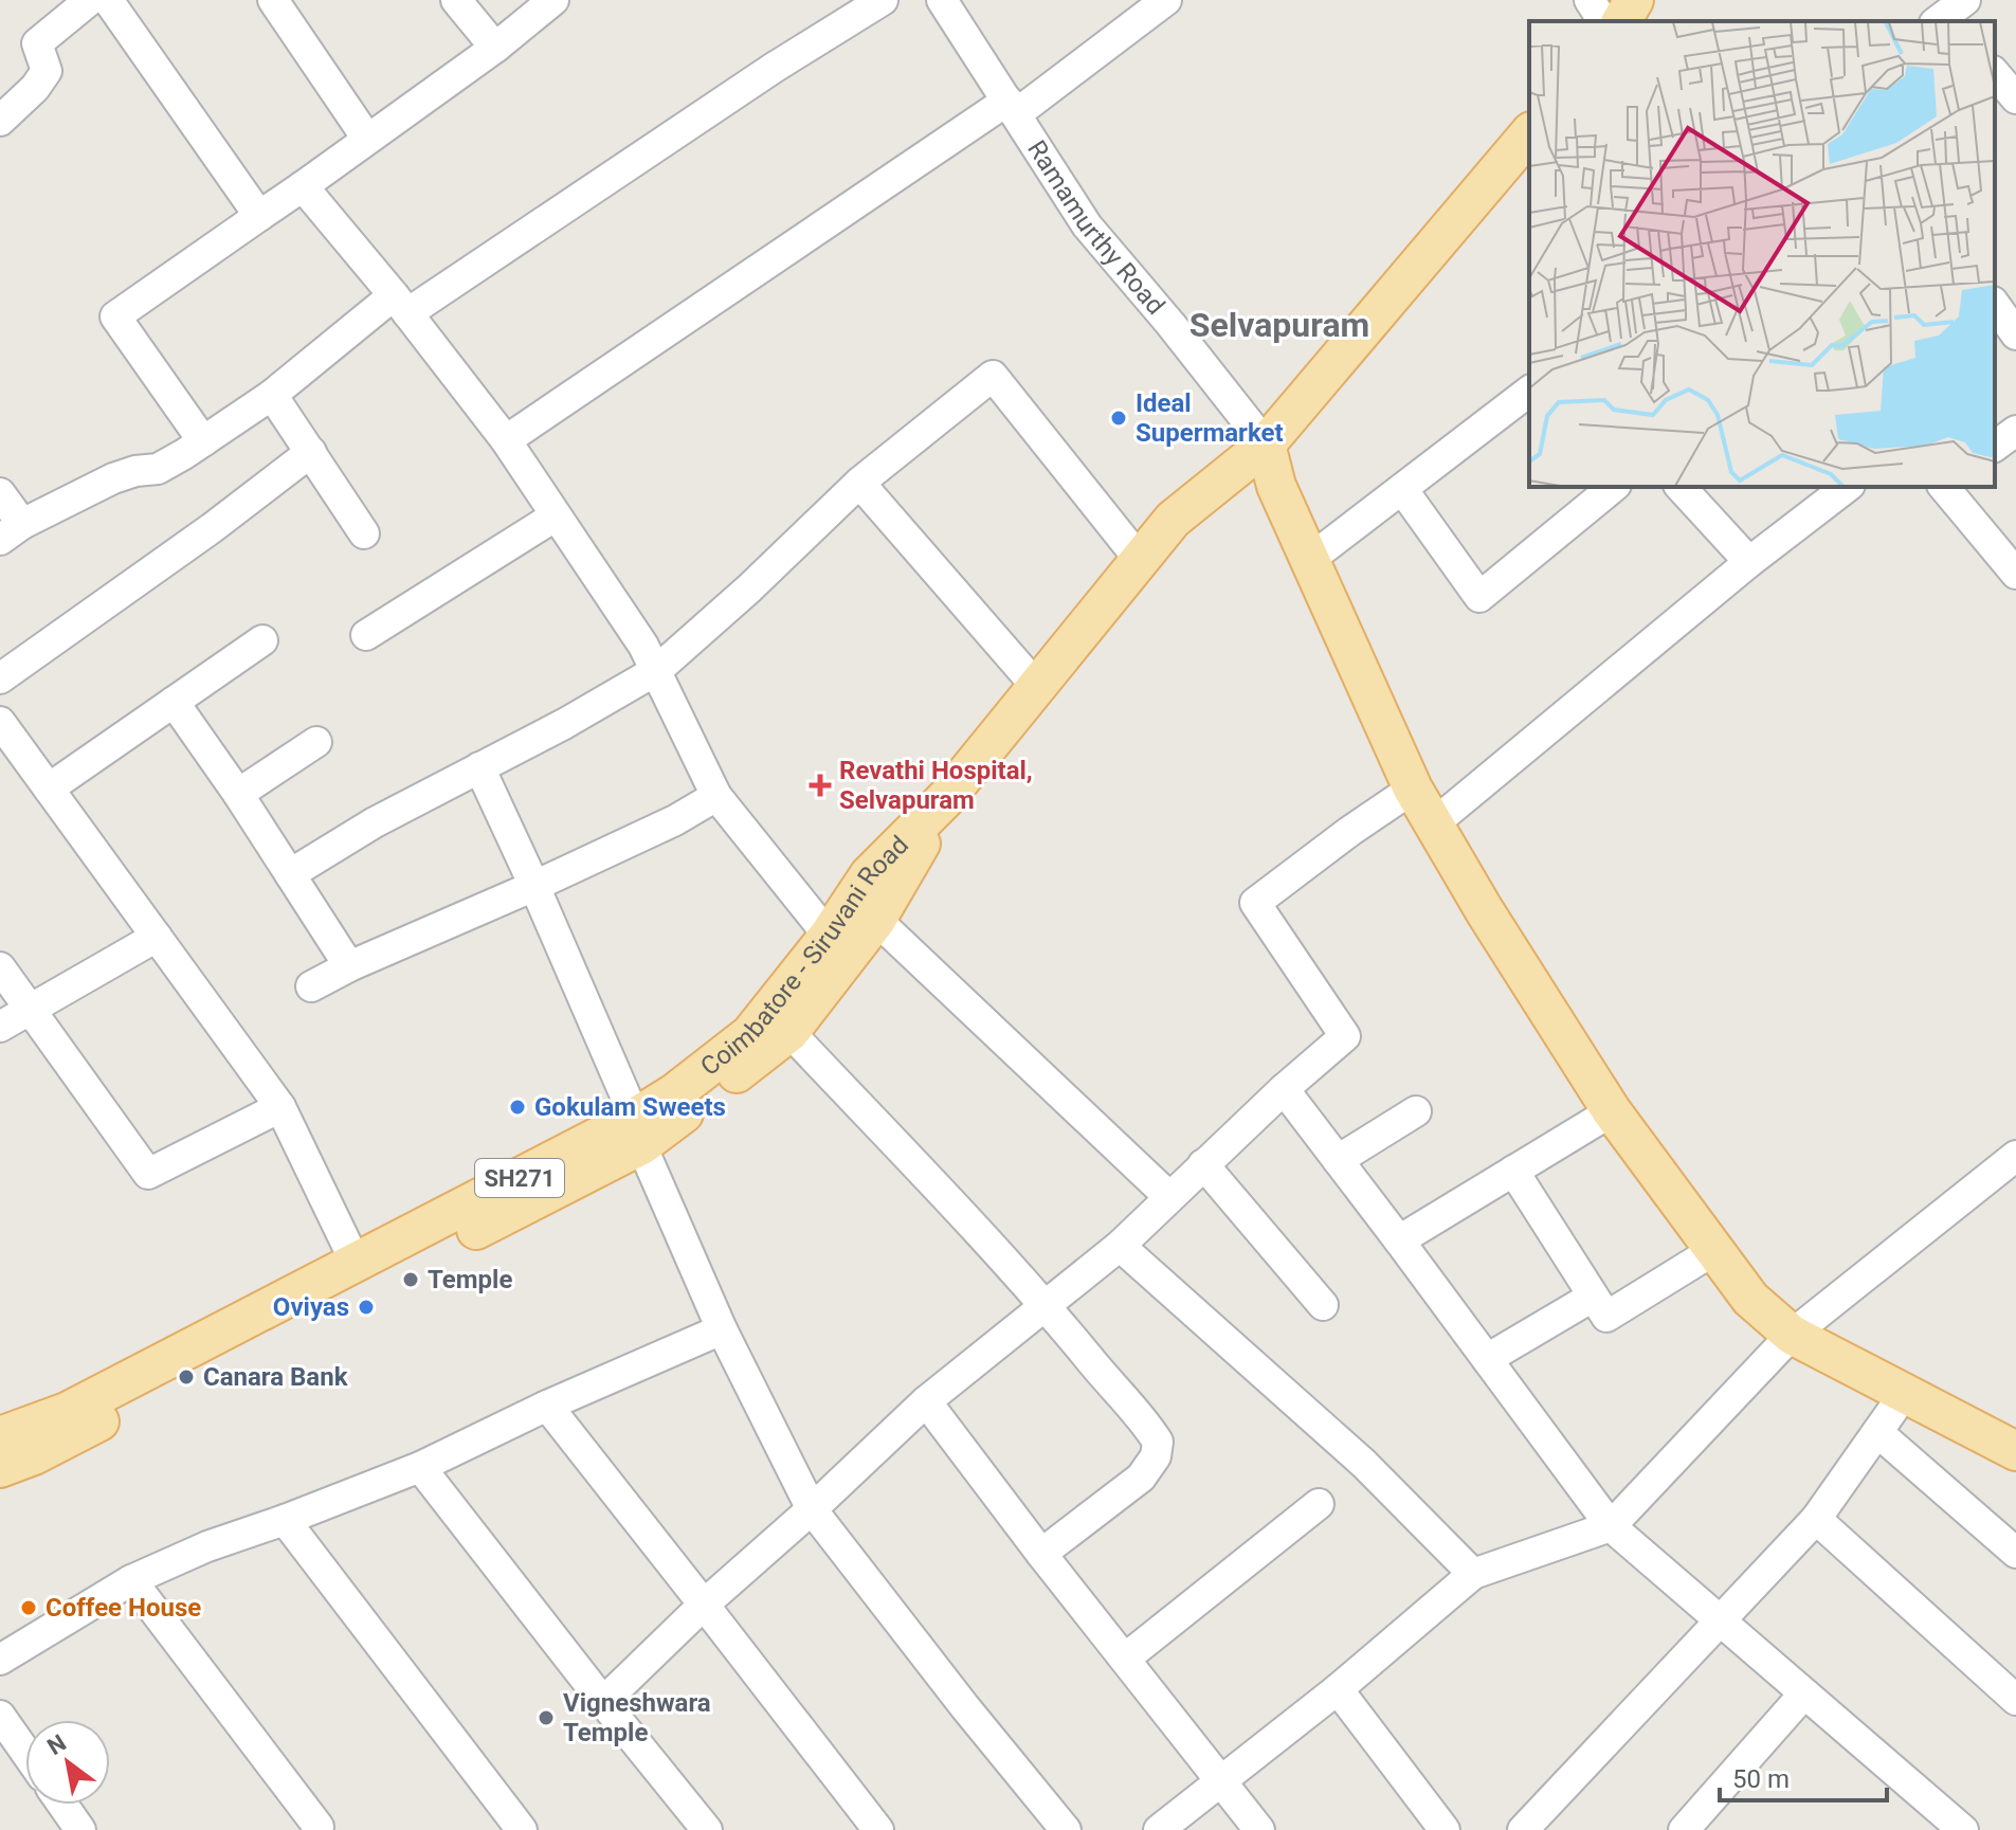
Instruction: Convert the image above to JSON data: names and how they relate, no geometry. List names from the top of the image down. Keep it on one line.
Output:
{"streets":{"main road":["Coimbatore - Siruvani Road","SH271"],"street":["Ramamurthy Road"]},"crossings":[["Ramamurthy Road","Coimbatore - Siruvani Road"]],"districts":["Selvapuram"],"places":{"other":["Ideal Supermarket","Gokulam Sweets","Temple","Oviyas","Canara Bank","Coffee House","Vigneshwara Temple"],"health":["Revathi Hospital, Selvapuram"]},"scale_bar":"50 m","north":"top left"}
